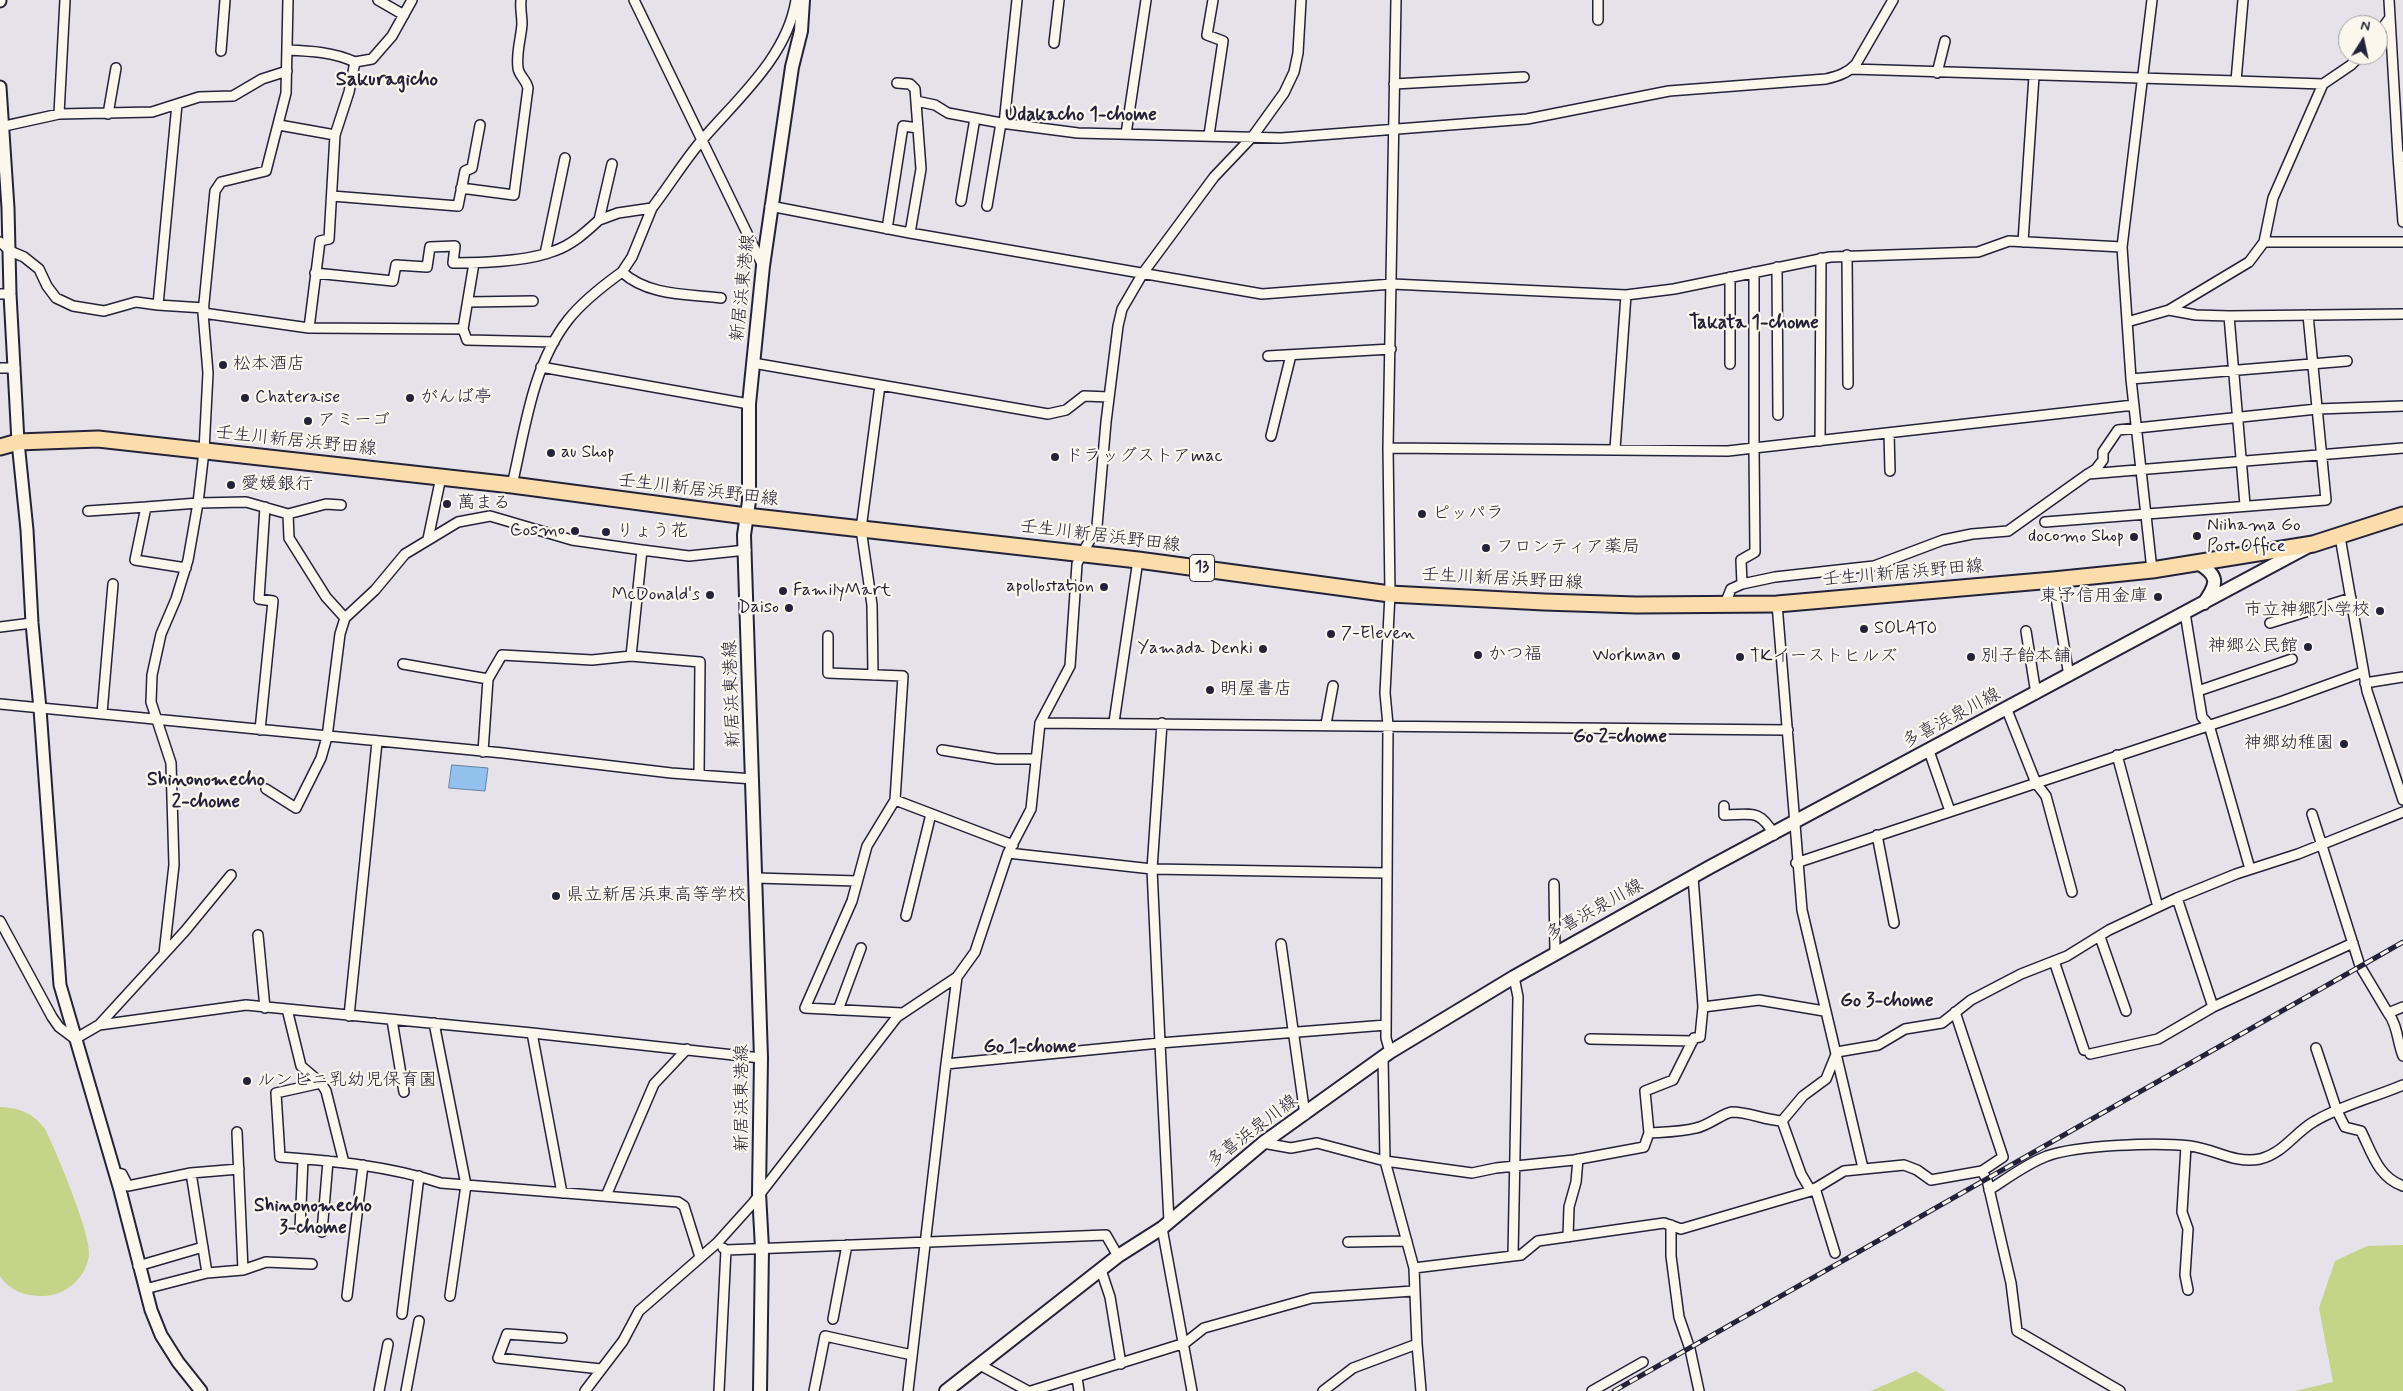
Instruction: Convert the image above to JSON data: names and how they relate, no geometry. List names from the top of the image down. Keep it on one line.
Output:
{"streets":{"main road":["新居浜東港線","壬生川新居浜野田線","13","多喜浜泉川線"]},"crossings":[["新居浜東港線","壬生川新居浜野田線"],["壬生川新居浜野田線","多喜浜泉川線"]],"districts":["Sakuragicho","Udakacho 1-chome","Takata 1-chome","Go 2-chome","Shinonomecho 2-chome","Go 3-chome","Go 1-chome","Shinonomecho 3-chome"],"places":["松本酒店","Chateraise","がんば亭","アミーゴ","au Shop","ドラッグストアmac","愛媛銀行","萬まる","ピッパラ","Cosmo","りょう花","Niihama Go Post Office","docomo Shop","フロンティア薬局","apollostation","FamilyMart","McDonald's","東予信用金庫","Daiso","市立神郷小学校","SOLATO","7-Eleven","神郷公民館","Yamada Denki","かつ福","Workman","TKイーストヒルズ","別子飴本舗","明屋書店","神郷幼稚園","県立新居浜東高等学校","ルンビニ乳幼児保育園"],"north":"top"}
